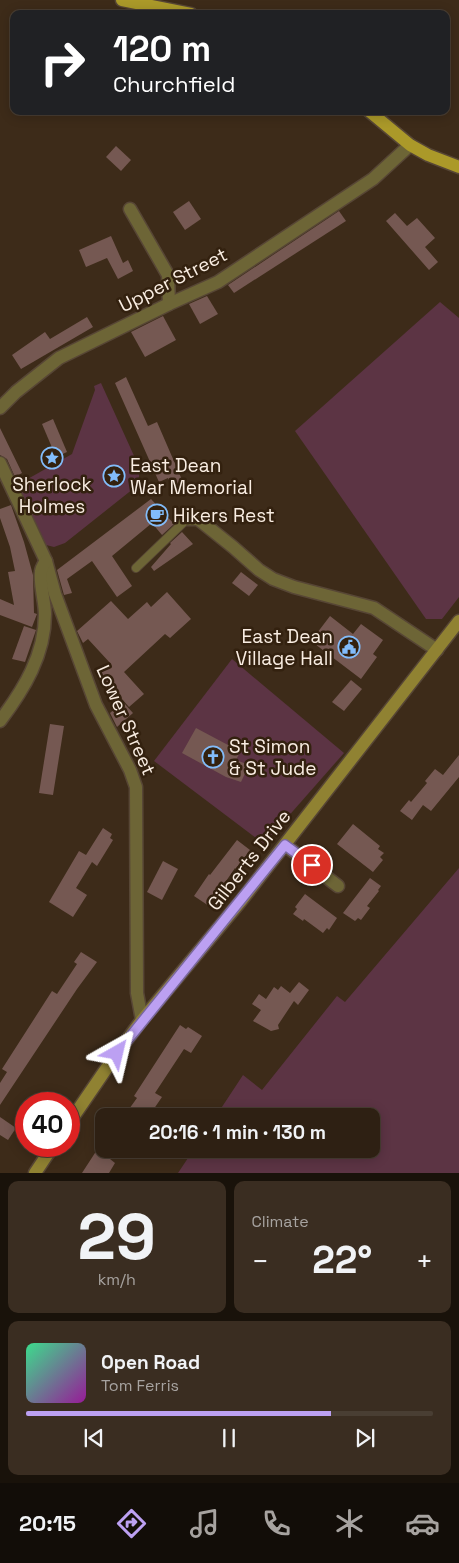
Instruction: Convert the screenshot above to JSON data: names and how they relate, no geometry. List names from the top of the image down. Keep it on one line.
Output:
{"streets":{"street":["Upper Street","Lower Street","Gilberts Drive"]},"crossings":[["Lower Street","Gilberts Drive"]],"places":{"place":["Sherlock Holmes","East Dean War Memorial"],"cafe":["Hikers Rest"],"public building":["East Dean Village Hall"],"church":["St Simon & St Jude"]},"page":{"turn":["120 m","Churchfield"],"limit":"40","trip":"20:16 · 1 min · 130 m","tile":[["29","km/h"],"Climate"],"heat":["−","22°","+"],"song":["Open Road","Tom Ferris"],"tabs":"20:15"}}
